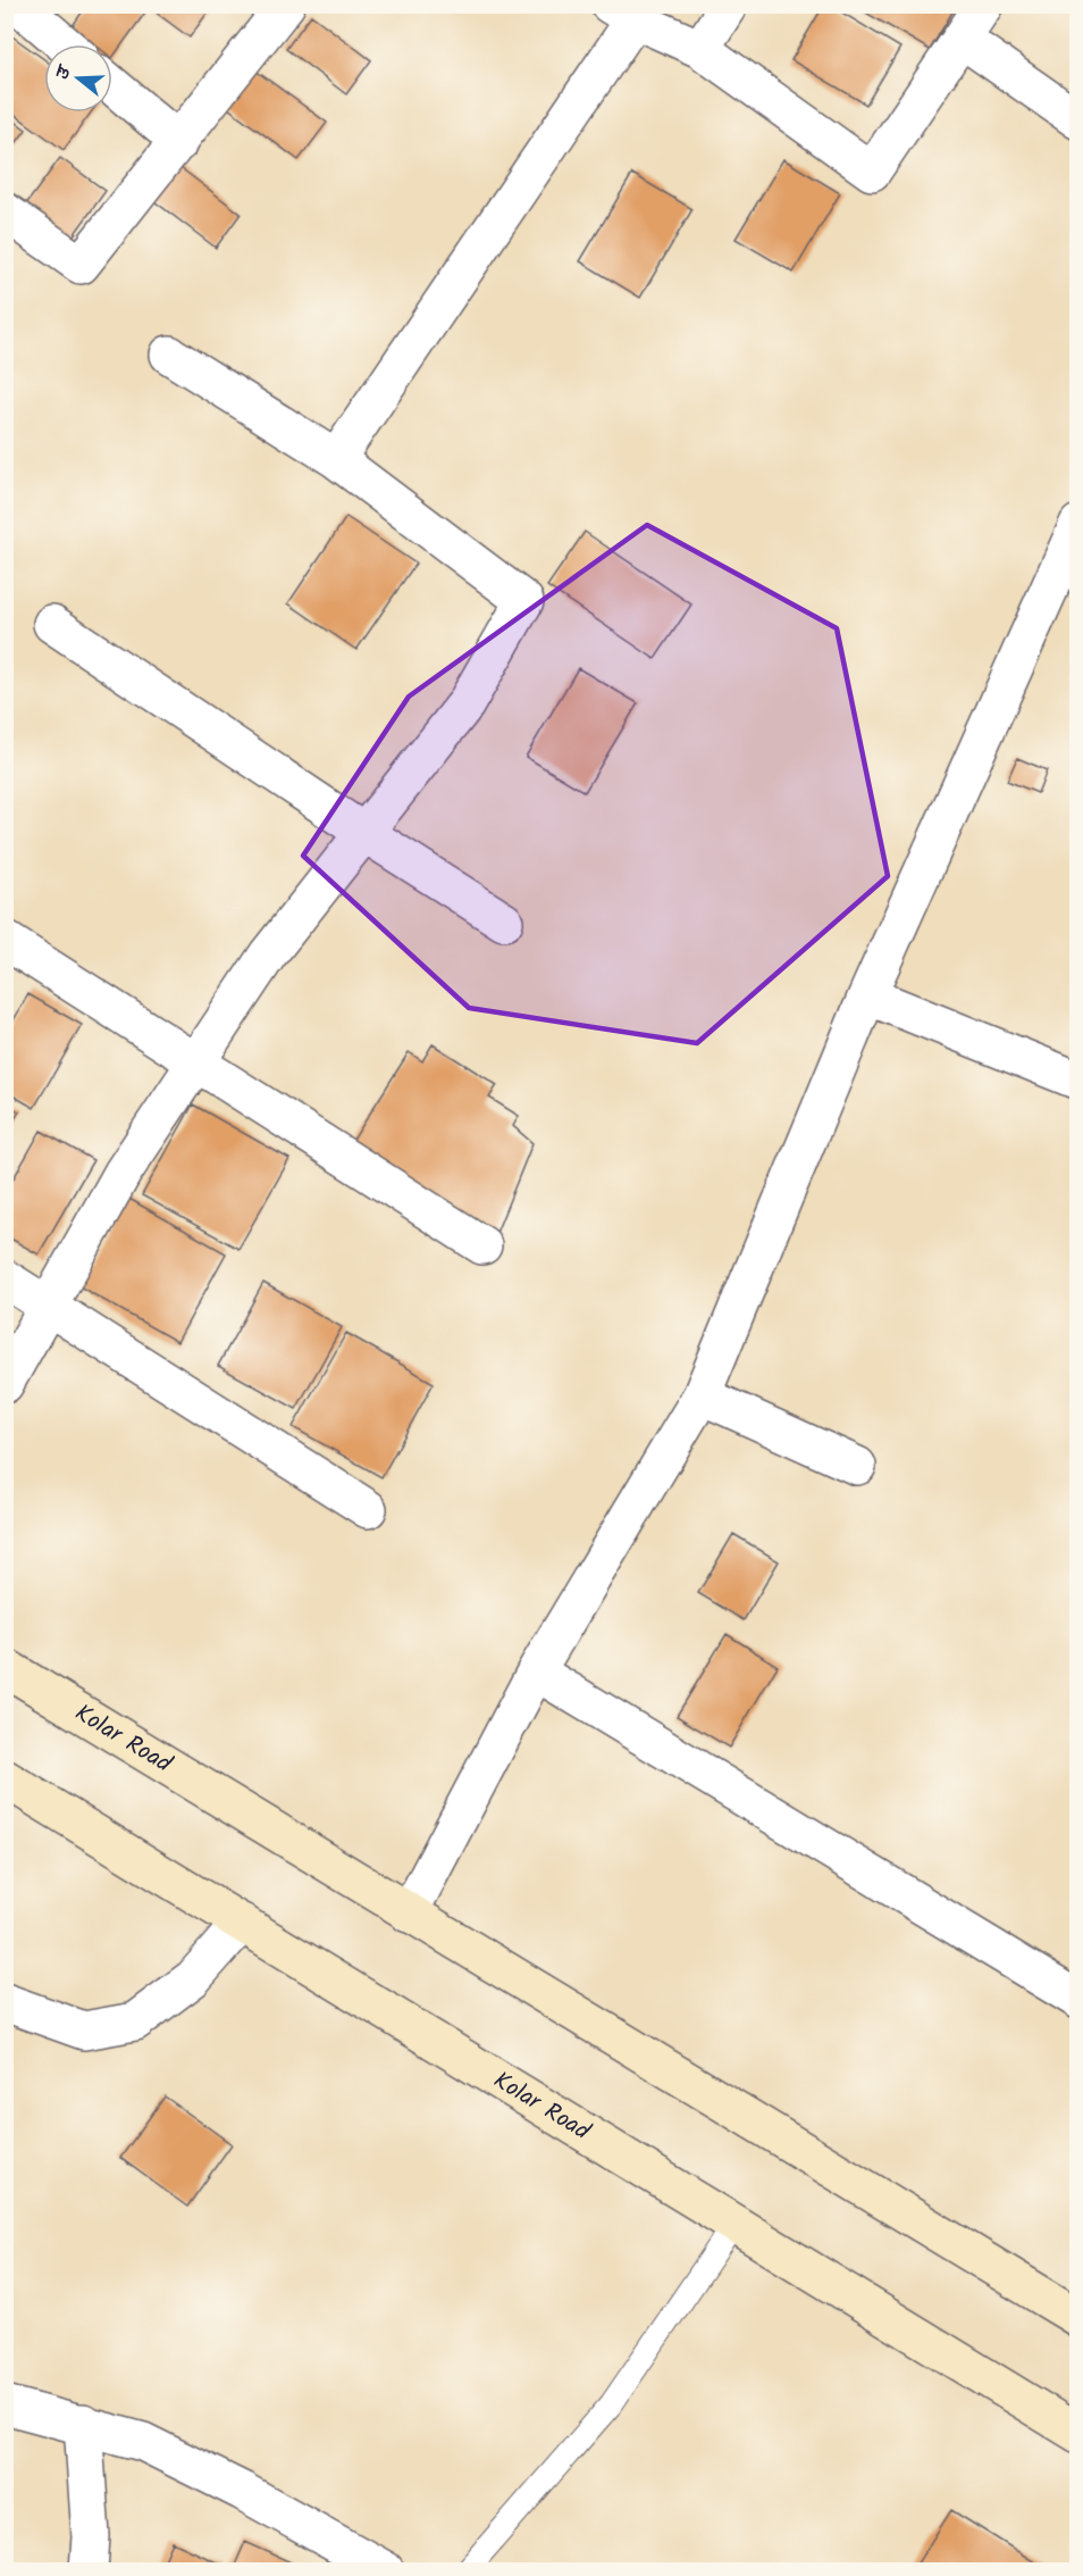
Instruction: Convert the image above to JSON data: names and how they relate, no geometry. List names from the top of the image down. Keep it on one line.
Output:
{"streets":{"main road":["Kolar Road"]},"north":"left"}
